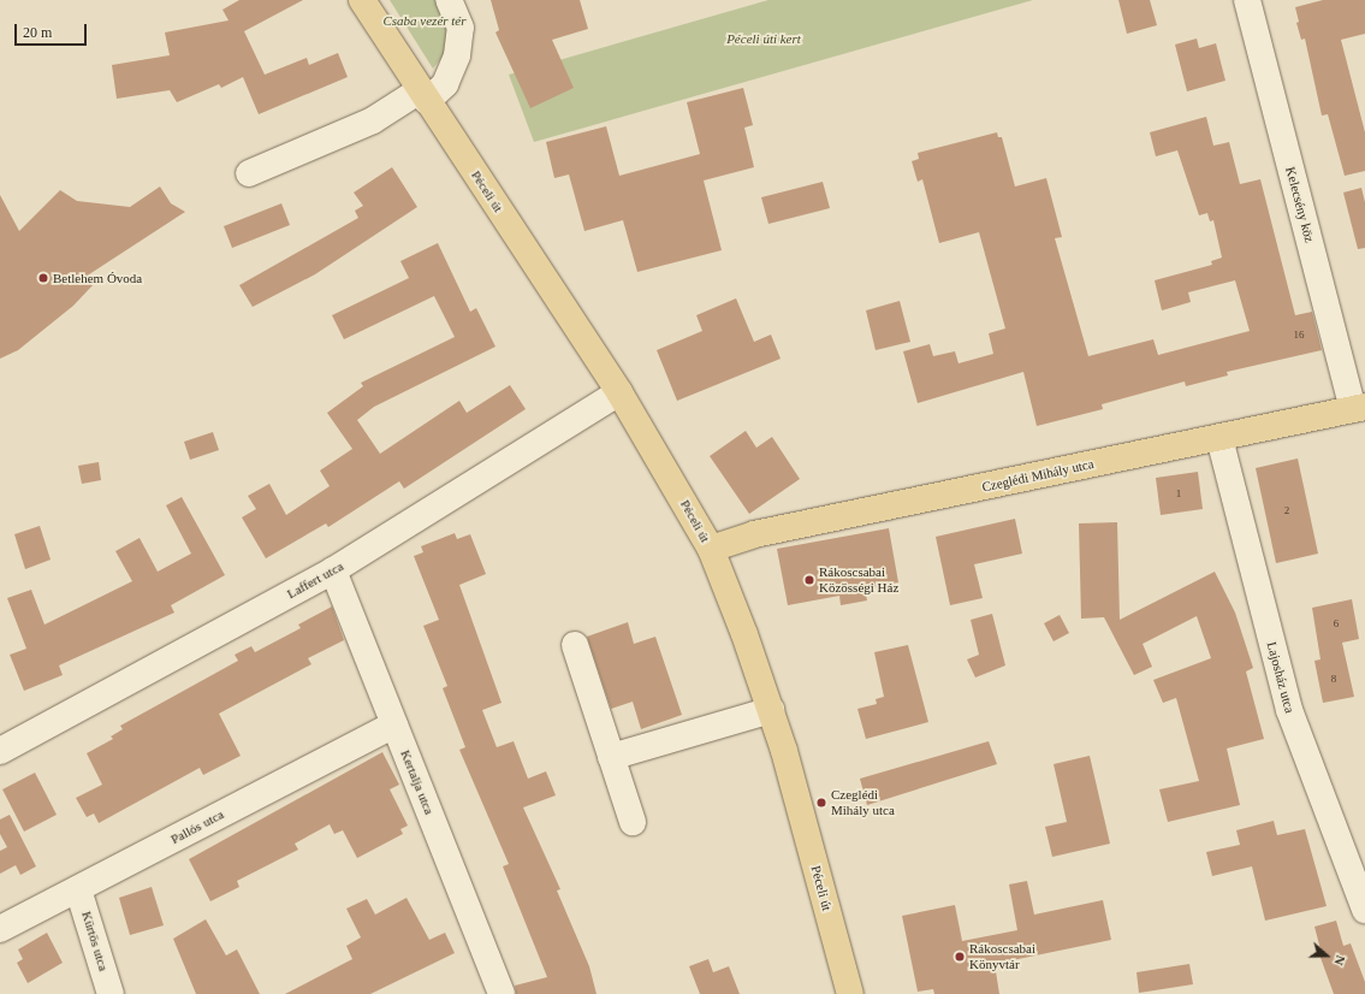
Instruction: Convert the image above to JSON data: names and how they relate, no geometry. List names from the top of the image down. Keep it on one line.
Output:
{"streets":{"main road":["Péceli út","Czeglédi Mihály utca"],"street":["Kelecsény köz","Laffert utca","Lajosház utca","Kertalja utca","Pallós utca","Kürtös utca"]},"crossings":[["Péceli út","Czeglédi Mihály utca"],["Péceli út","Laffert utca"],["Kelecsény köz","Czeglédi Mihály utca"],["Czeglédi Mihály utca","Lajosház utca"],["Laffert utca","Kertalja utca"],["Kertalja utca","Pallós utca"],["Pallós utca","Kürtös utca"]],"parks":["Csaba vezér tér","Péceli úti kert"],"places":["Betlehem Óvoda","Rákoscsabai Közösségi Ház","Czeglédi Mihály utca","Rákoscsabai Könyvtár"],"house_numbers":["16","1","2","6","8"],"scale_bar":"20 m","north":"right"}
